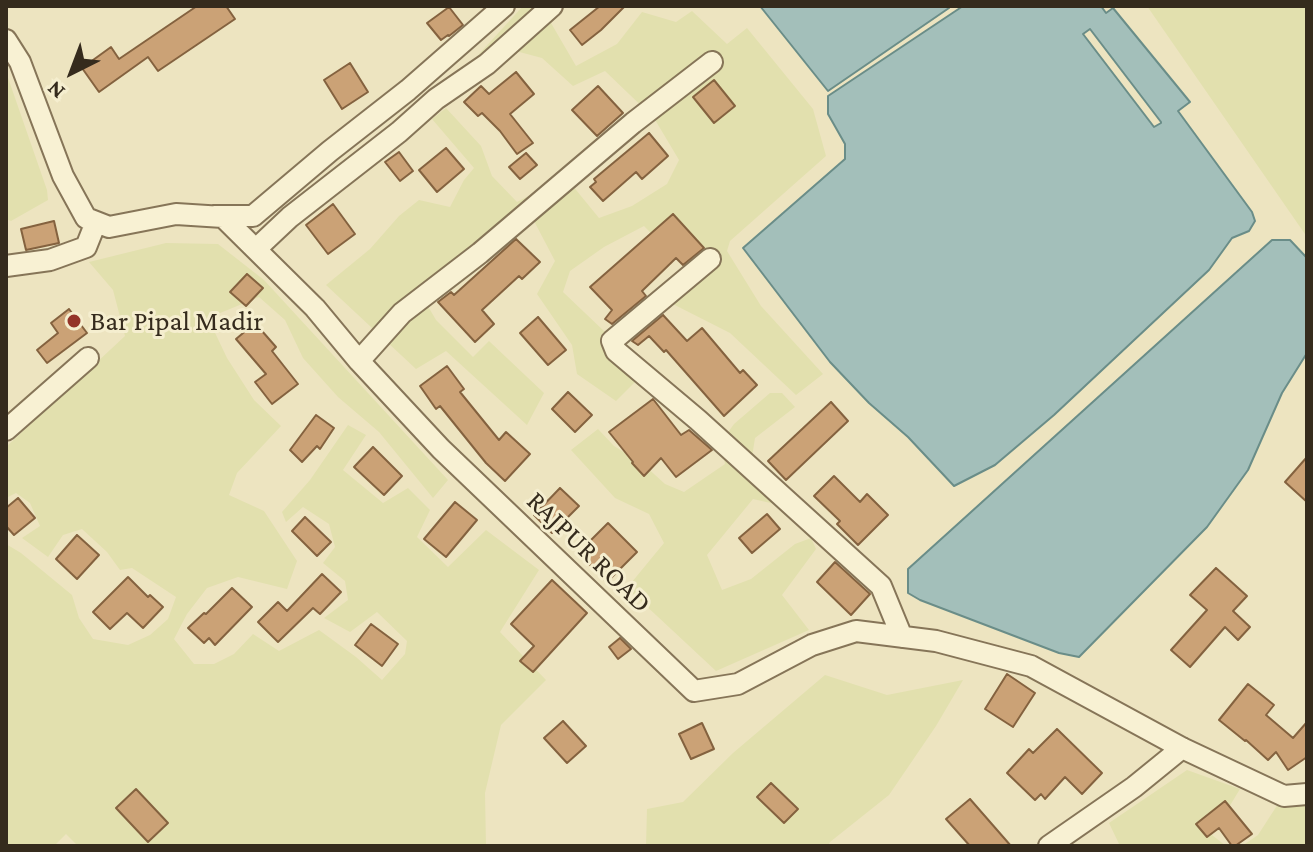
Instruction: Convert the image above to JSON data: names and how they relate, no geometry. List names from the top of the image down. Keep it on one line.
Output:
{"streets":{"street":["RAJPUR ROAD"]},"places":["Bar Pipal Madir"],"north":"bottom left"}
